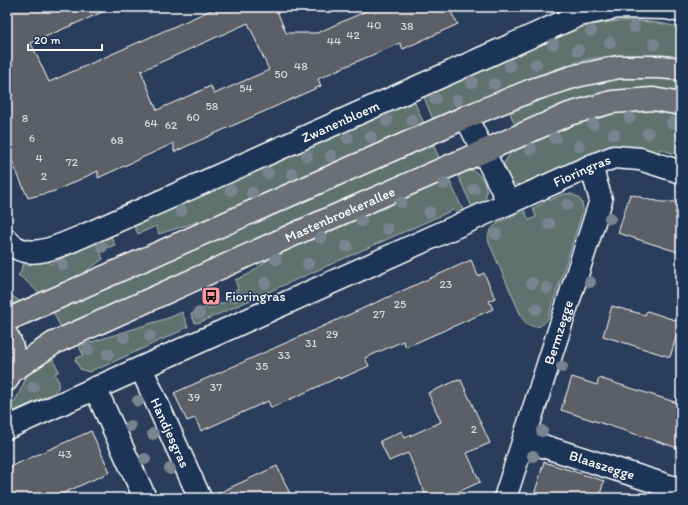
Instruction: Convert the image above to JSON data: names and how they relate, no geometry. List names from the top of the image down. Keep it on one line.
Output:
{"streets":{"main road":["Mastenbroekerallee"],"street":["Zwanenbloem","Fioringras","Bermzegge","Handjesgras","Blaaszegge"]},"crossings":[["Fioringras","Bermzegge"],["Fioringras","Handjesgras"],["Bermzegge","Blaaszegge"]],"places":{"bus stop":["Fioringras"]},"house_numbers":["40","38","42","44","48","50","54","58","60","8","64","62","6","68","4","72","2","23","25","27","29","31","33","35","37","39","2","43"],"scale_bar":"20 m"}
